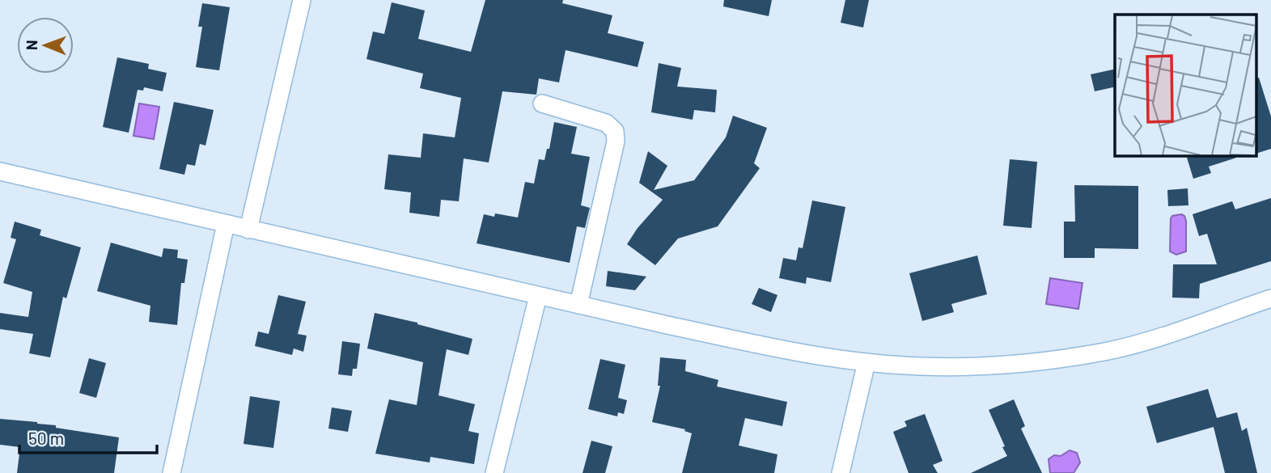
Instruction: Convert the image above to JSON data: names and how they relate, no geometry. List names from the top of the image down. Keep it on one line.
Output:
{"scale_bar":"50 m","north":"left"}
